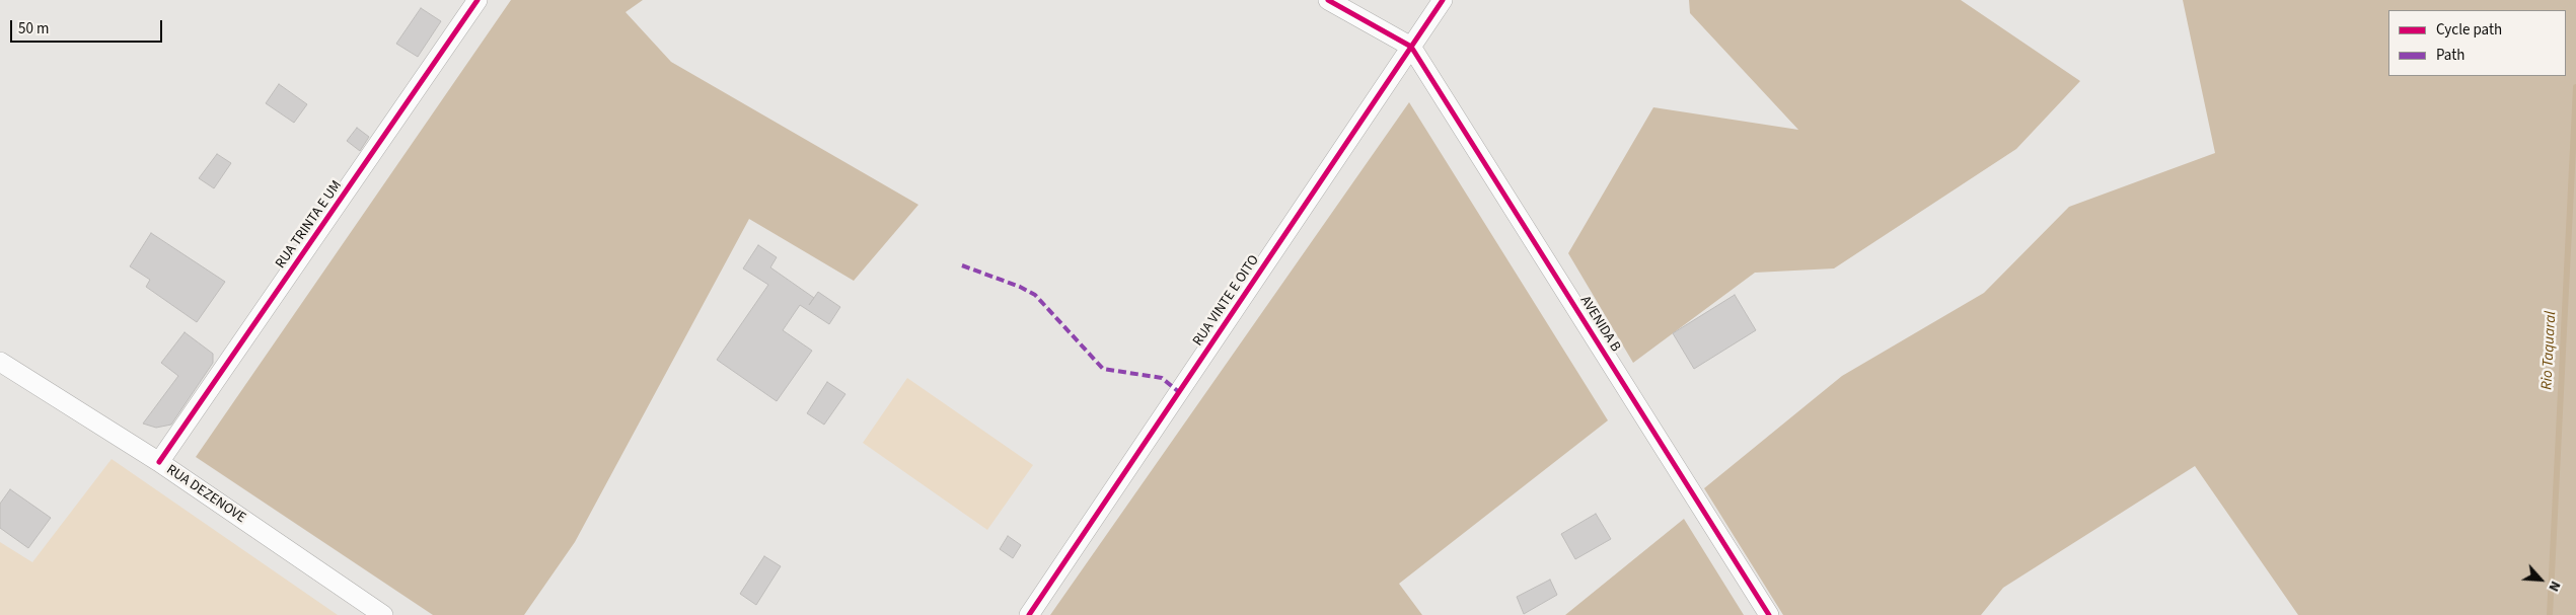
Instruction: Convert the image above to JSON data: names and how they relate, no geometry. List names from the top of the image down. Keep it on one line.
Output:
{"streets":{"street":["RUA TRINTA E UM","RUA VINTE E OITO","AVENIDA B","RUA DEZENOVE"]},"crossings":[["RUA TRINTA E UM","RUA DEZENOVE"],["RUA VINTE E OITO","AVENIDA B"]],"water":["Rio Taquaral"],"legend":["Cycle path","Path"],"scale_bar":"50 m","north":"bottom right"}
